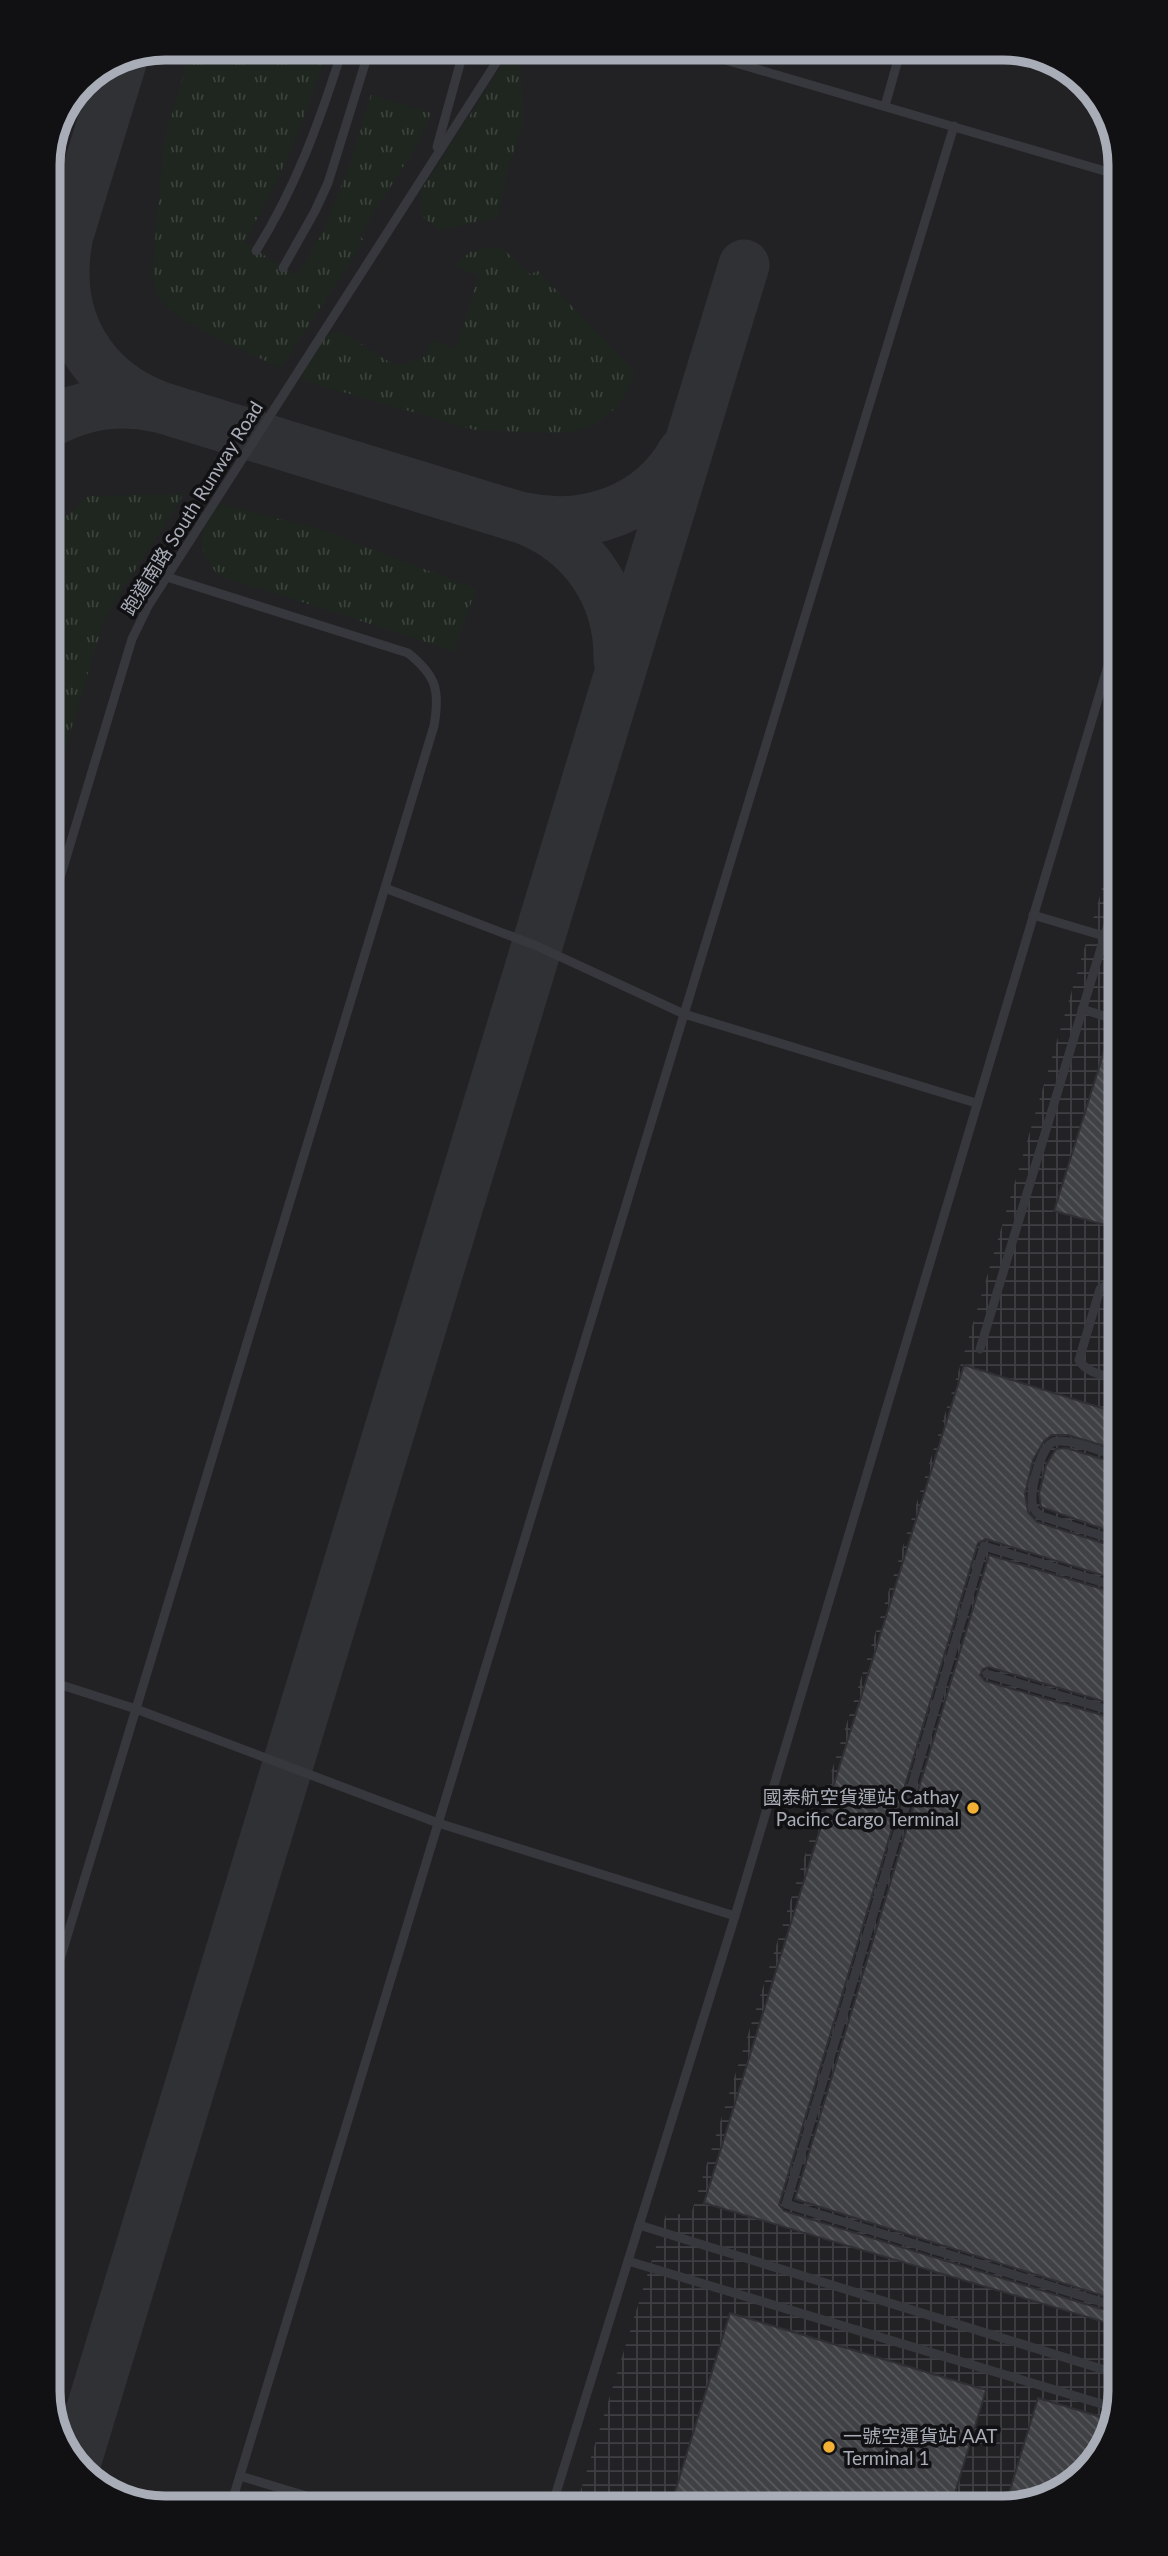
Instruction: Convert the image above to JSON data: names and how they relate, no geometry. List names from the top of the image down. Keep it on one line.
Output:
{"streets":{"lane":["跑道南路 South Runway Road"]},"places":["國泰航空貨運站 Cathay Pacific Cargo Terminal","一號空運貨站 AAT Terminal 1"]}
